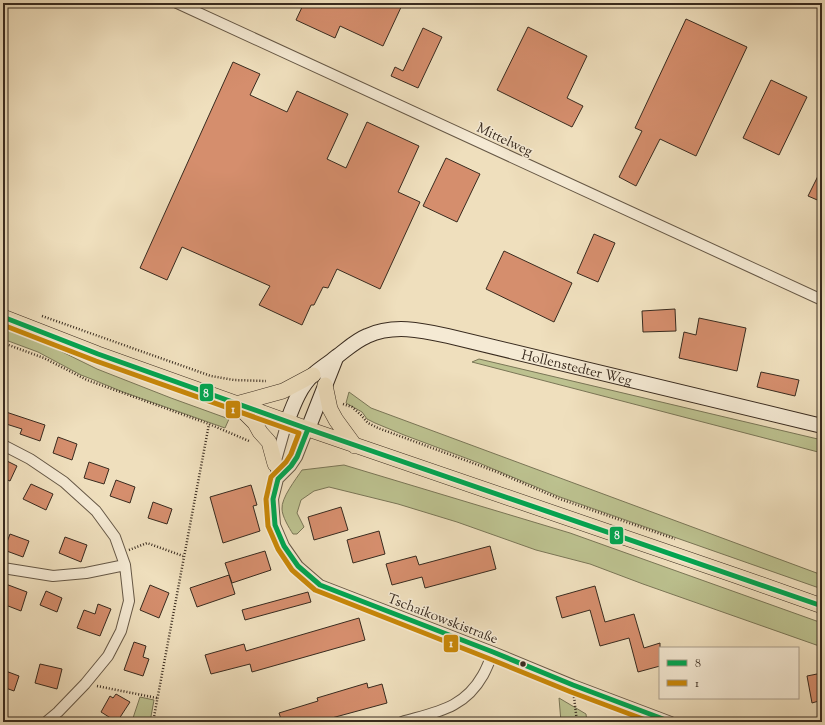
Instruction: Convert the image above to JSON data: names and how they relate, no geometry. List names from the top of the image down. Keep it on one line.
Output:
{"streets":{"main road":["Hollenstedter Weg"],"street":["Mittelweg","Tschaikowskistraße"]},"crossings":[["Hollenstedter Weg","Tschaikowskistraße"]],"lines":["transit line 8","transit line 1"],"legend":["8","1"]}
